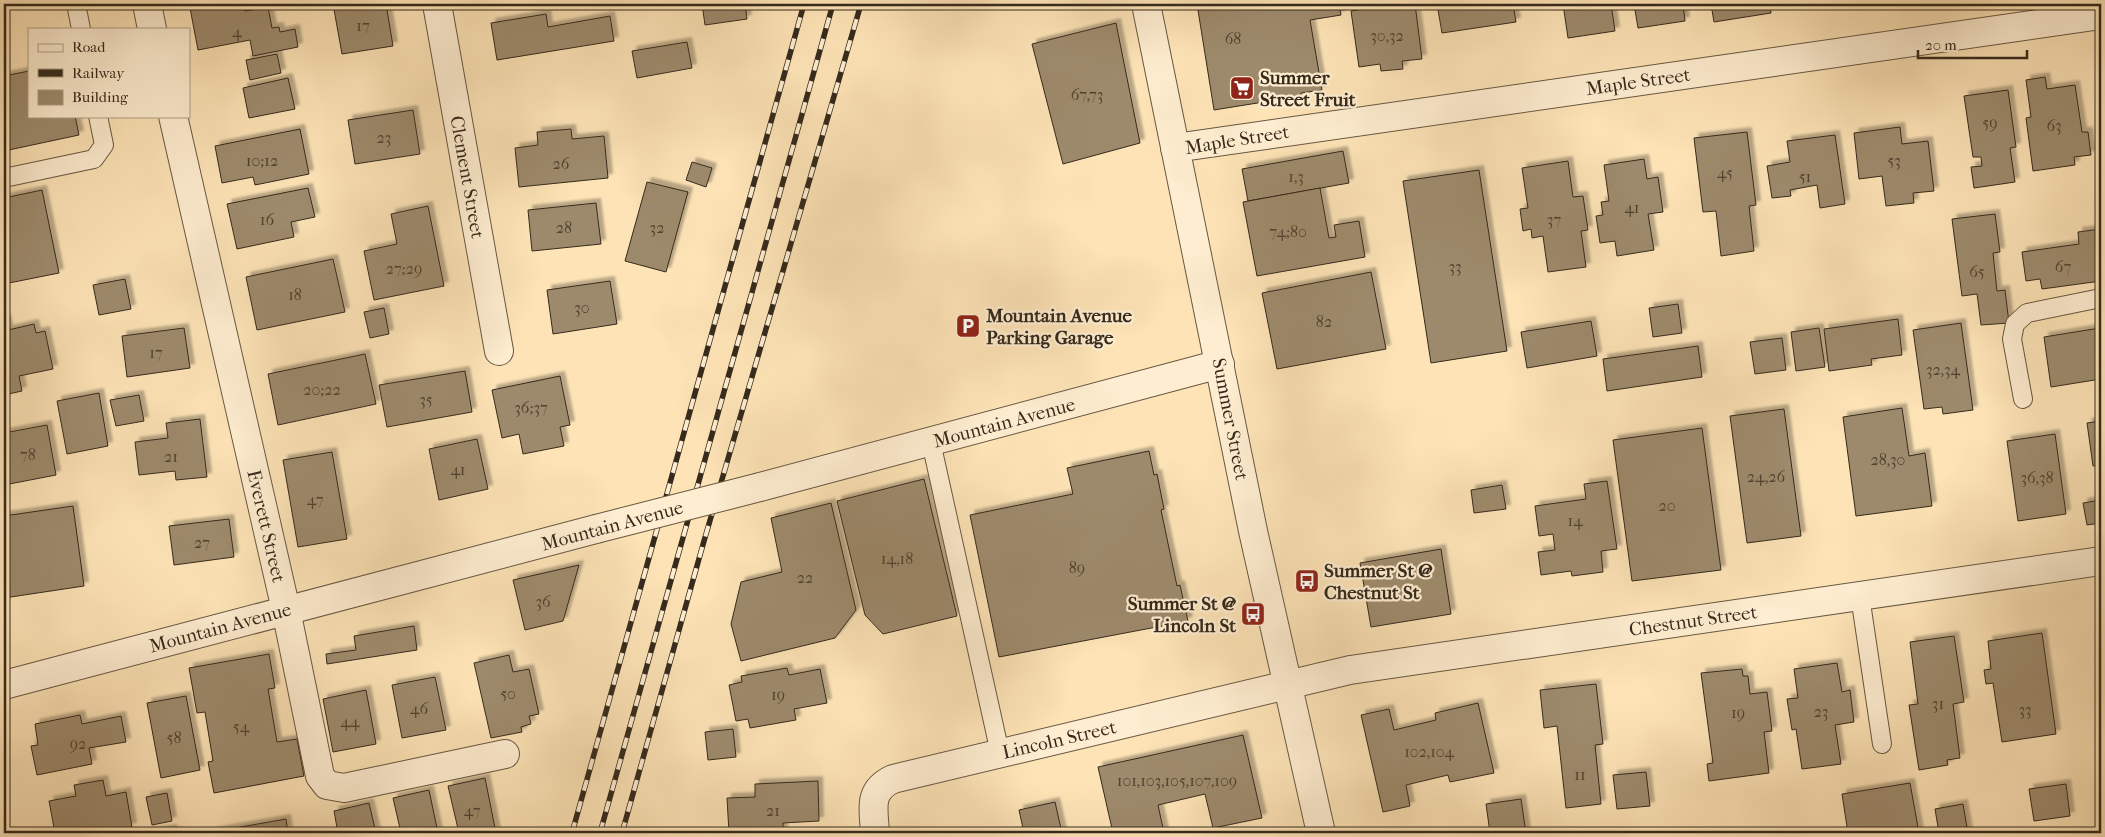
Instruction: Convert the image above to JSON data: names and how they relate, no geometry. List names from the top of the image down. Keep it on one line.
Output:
{"streets":{"street":["Maple Street","Clement Street","Summer Street","Mountain Avenue","Everett Street","Chestnut Street","Lincoln Street"]},"crossings":[["Maple Street","Summer Street"],["Summer Street","Mountain Avenue"],["Summer Street","Chestnut Street"],["Summer Street","Lincoln Street"],["Mountain Avenue","Everett Street"],["Chestnut Street","Lincoln Street"]],"places":{"supermarket":["Summer Street Fruit"],"parking":["Mountain Avenue Parking Garage"],"bus stop":["Summer St @ Chestnut St","Summer St @ Lincoln St"]},"house_numbers":["17","4","30,32","68","67,73","59","63","23","10;12","53","26","45","1,3","51","41","16","37","28","32","74;80","33","67","27;29","65","18","30","82","17","32,34","20;22","35","36;37","78","21","28,30","41","24,26","36,38","47","20","14","27","14,18","89","22","36","50","19","31","46","33","23","19","44","54","58","92","102,104","11","101,103,105,107,109","47","21"],"legend":["Road","Railway","Building"],"scale_bar":"20 m"}
